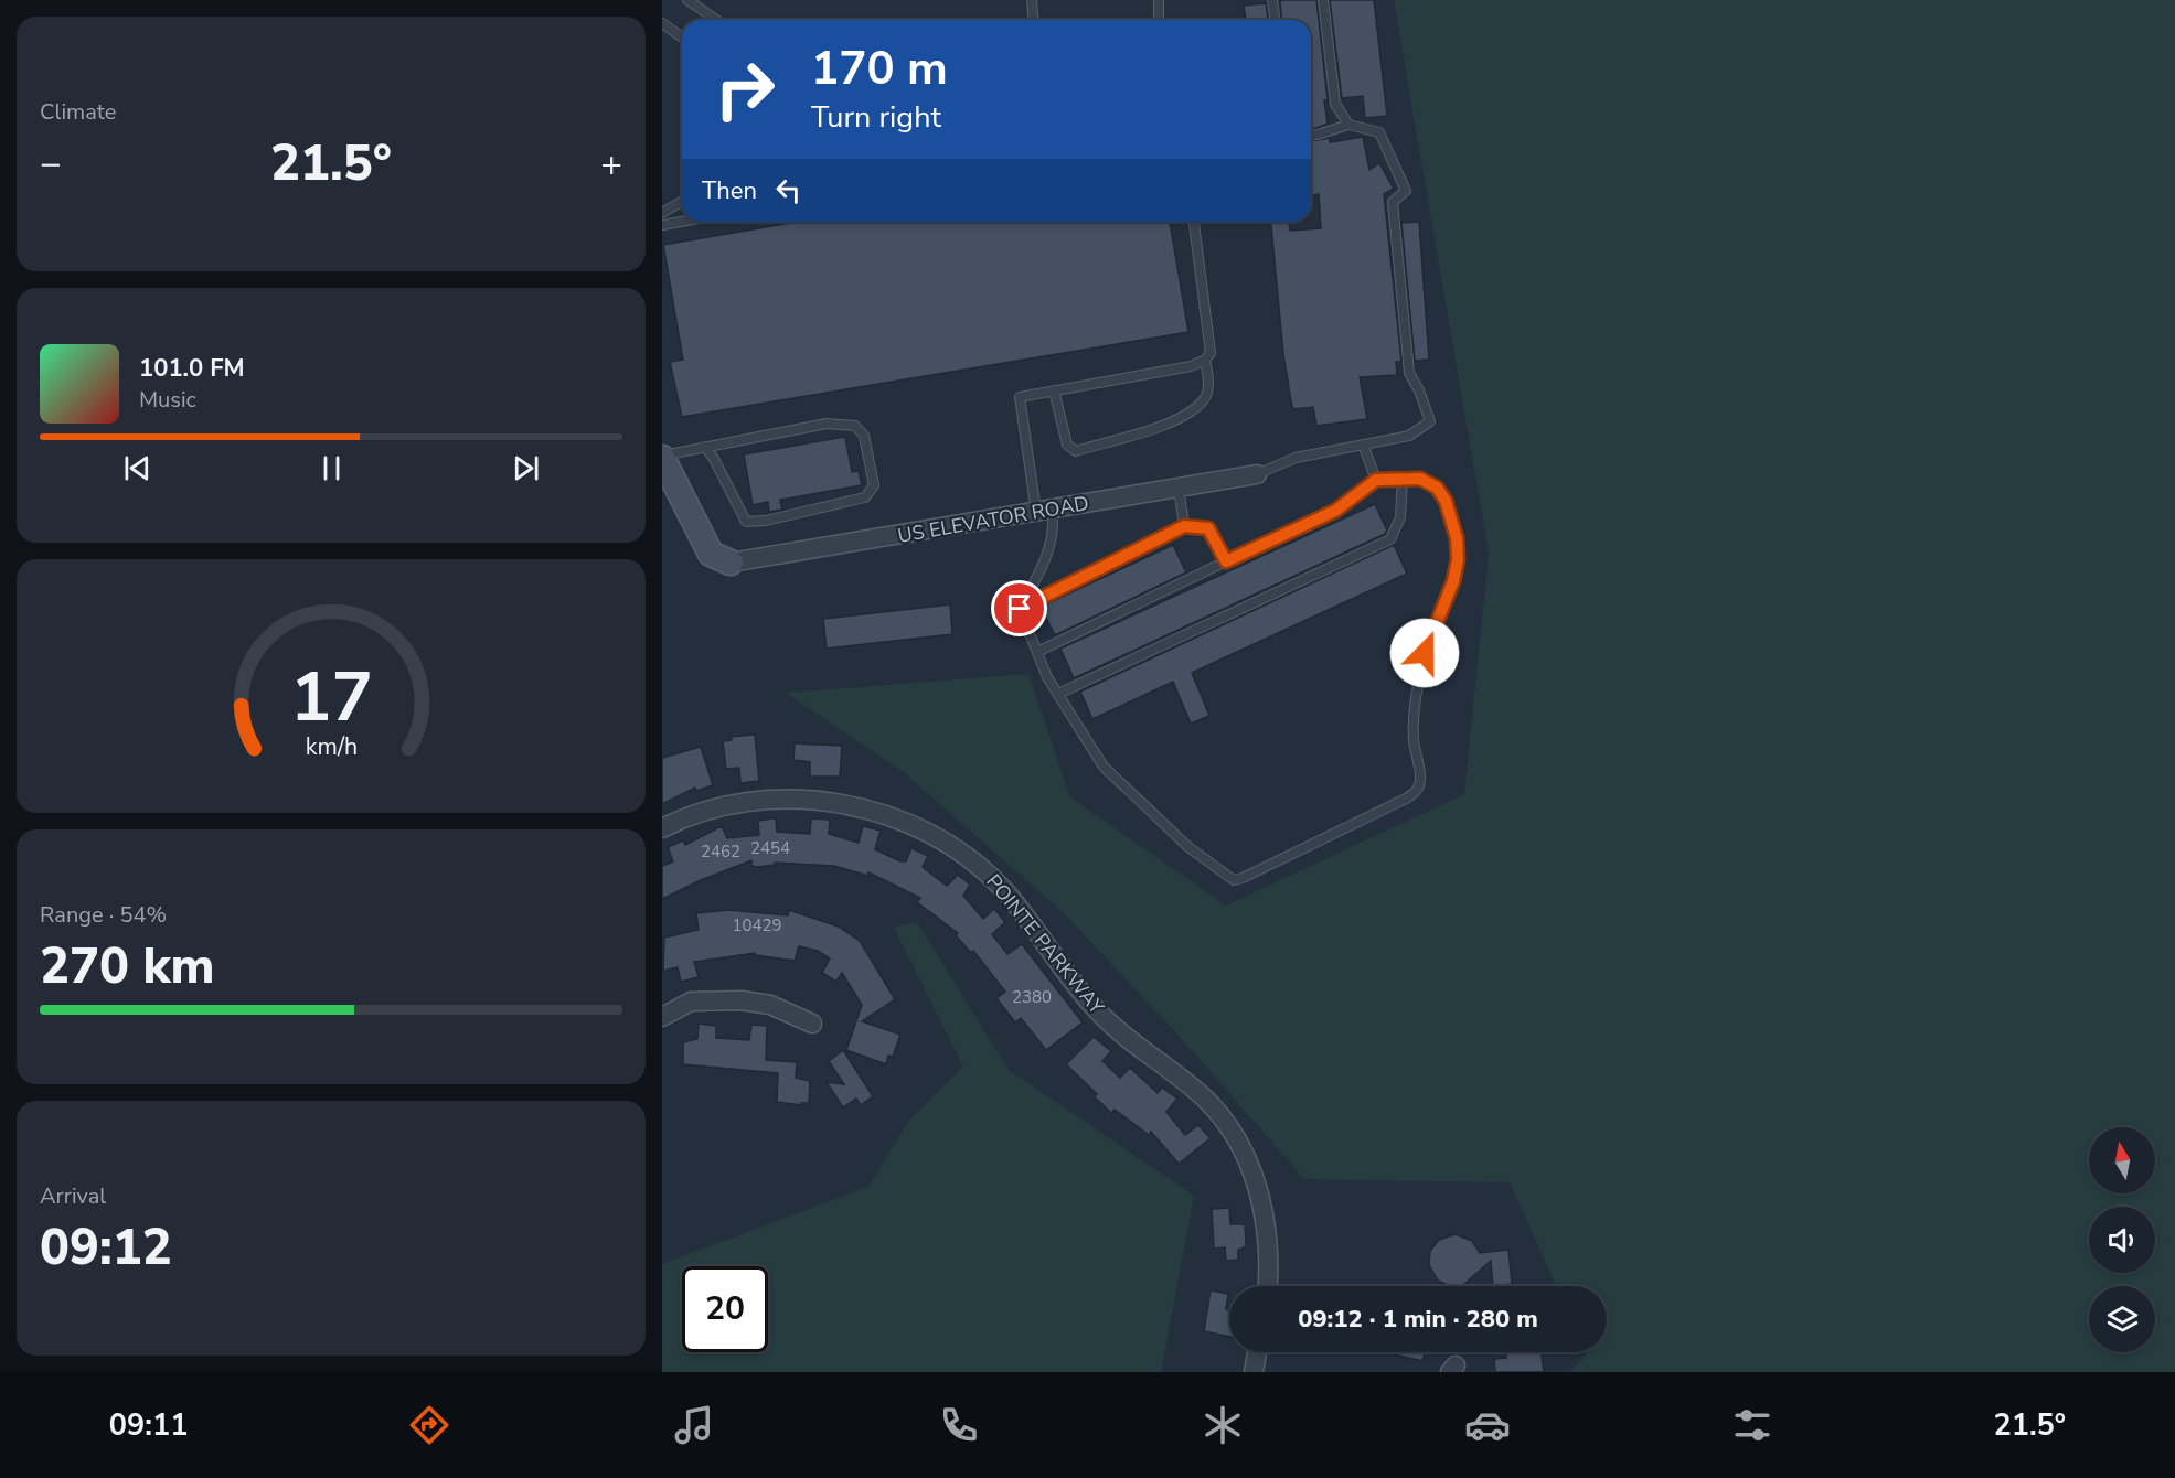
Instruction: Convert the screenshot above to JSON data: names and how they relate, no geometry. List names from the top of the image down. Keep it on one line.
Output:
{"streets":{"street":["US ELEVATOR ROAD","POINTE PARKWAY"]},"house_numbers":["2454","2462","10429","2380"],"north":"top","page":{"tile":["Climate",["Range · 54%","270 km"],["Arrival","09:12"]],"turn":["170 m","Turn right"],"heat":["−","21.5°","+"],"then":"Then","song":["101.0 FM","Music"],"limit":"20","trip":"09:12 · 1 min · 280 m","tabs":["09:11","21.5°"],"gauge":["17","km/h"]}}
